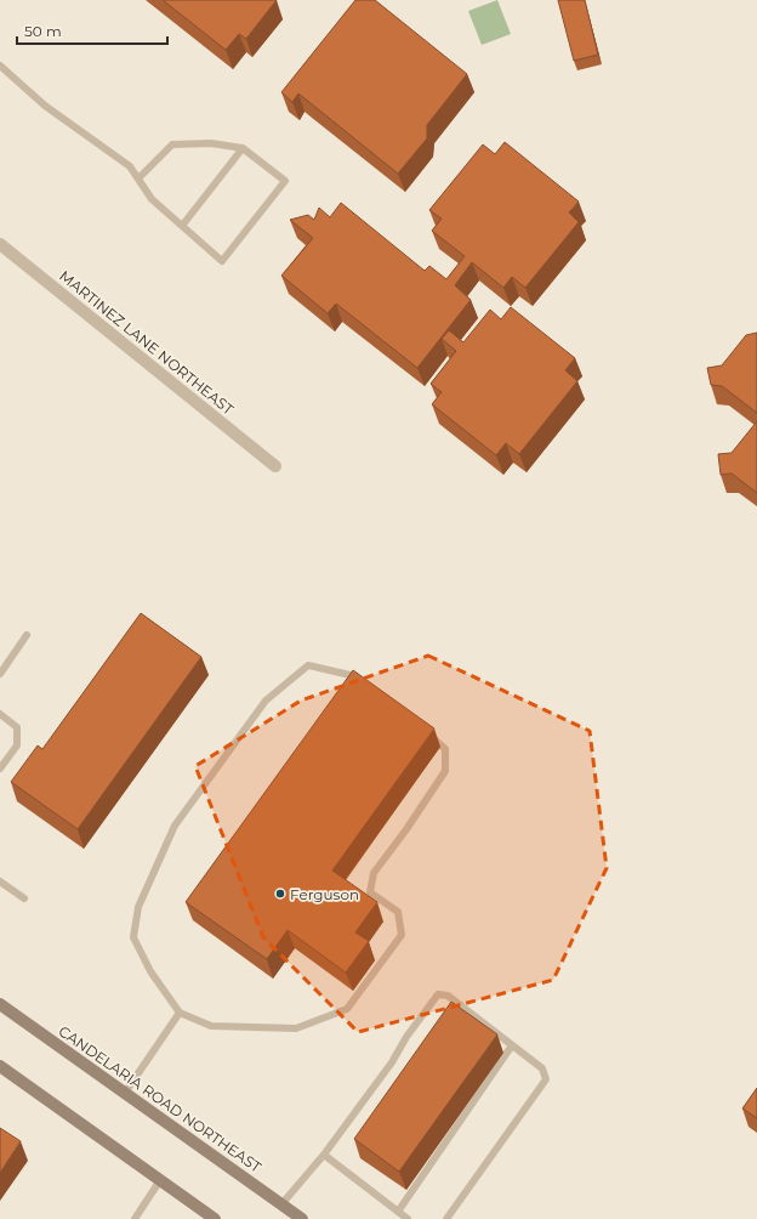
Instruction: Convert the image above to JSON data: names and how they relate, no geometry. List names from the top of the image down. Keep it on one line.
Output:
{"streets":{"main road":["CANDELARIA ROAD NORTHEAST"],"street":["MARTINEZ LANE NORTHEAST"]},"places":["Ferguson"],"scale_bar":"50 m"}
